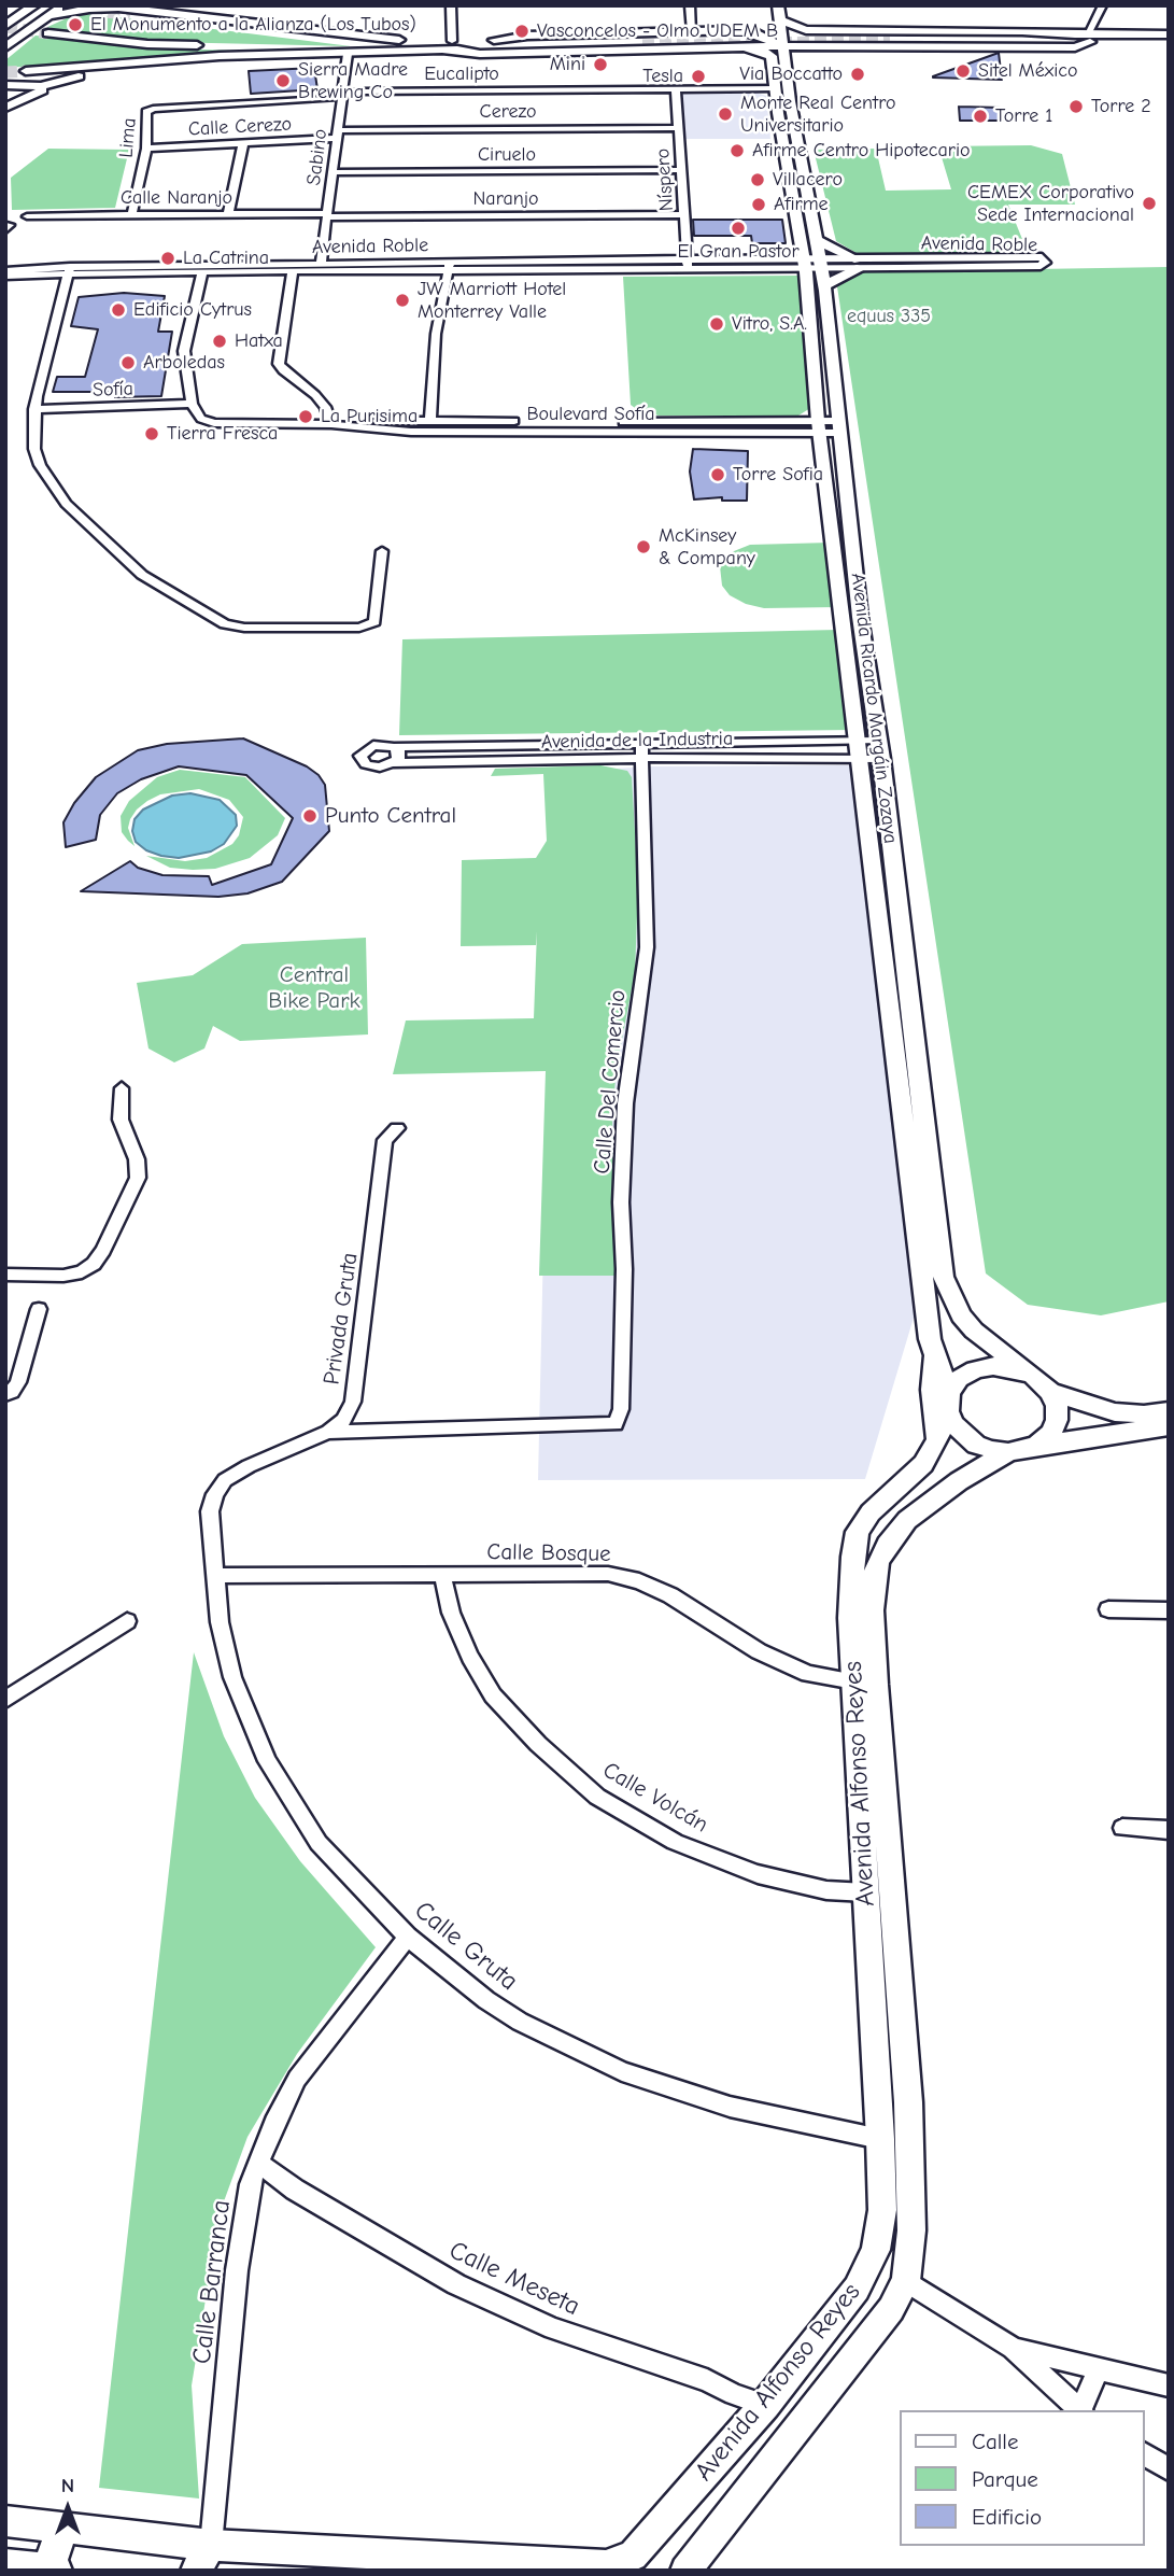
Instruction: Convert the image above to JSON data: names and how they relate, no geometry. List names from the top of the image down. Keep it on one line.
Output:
{"streets":{"main road":["Avenida Ricardo Margáin Zozaya","Avenida Alfonso Reyes"],"street":["Eucalipto","Cerezo","Calle Cerezo","Lima","Ciruelo","Sabino","Níspero","Calle Naranjo","Naranjo","Avenida Roble","Sofía","Boulevard Sofía","Avenida de la Industria","Calle Del Comercio","Privada Gruta","Calle Bosque","Calle Volcán","Calle Gruta","Calle Meseta","Calle Barranca"]},"crossings":[["Eucalipto","Lima"],["Eucalipto","Sabino"],["Eucalipto","Níspero"],["Eucalipto","Avenida Ricardo Margáin Zozaya"],["Cerezo","Calle Cerezo"],["Cerezo","Sabino"],["Cerezo","Níspero"],["Calle Cerezo","Lima"],["Calle Cerezo","Sabino"],["Lima","Calle Naranjo"],["Ciruelo","Sabino"],["Ciruelo","Níspero"],["Sabino","Calle Naranjo"],["Sabino","Naranjo"],["Sabino","Avenida Roble"],["Níspero","Naranjo"],["Níspero","Avenida Roble"],["Calle Naranjo","Naranjo"],["Avenida Roble","Avenida Ricardo Margáin Zozaya"],["Sofía","Boulevard Sofía"],["Boulevard Sofía","Avenida Ricardo Margáin Zozaya"],["Avenida Ricardo Margáin Zozaya","Avenida de la Industria"],["Avenida Ricardo Margáin Zozaya","Avenida Alfonso Reyes"],["Avenida de la Industria","Calle Del Comercio"],["Calle Del Comercio","Privada Gruta"],["Privada Gruta","Calle Bosque"],["Privada Gruta","Calle Gruta"],["Calle Bosque","Avenida Alfonso Reyes"],["Calle Bosque","Calle Volcán"],["Calle Bosque","Calle Gruta"],["Avenida Alfonso Reyes","Calle Volcán"],["Avenida Alfonso Reyes","Calle Gruta"],["Avenida Alfonso Reyes","Calle Meseta"],["Avenida Alfonso Reyes","Calle Barranca"],["Calle Gruta","Calle Barranca"],["Calle Meseta","Calle Barranca"]],"parks":["equus 335","Central Bike Park"],"places":["El Monumento a la Alianza (Los Tubos)","Vasconcelos - Olmo UDEM B","Mini","Sitel México","Via Boccatto","Tesla","Sierra Madre Brewing Co","Torre 2","Monte Real Centro Universitario","Torre 1","Afirme Centro Hipotecario","Villacero","CEMEX Corporativo Sede Internacional","Afirme","El Gran Pastor","La Catrina","JW Marriott Hotel Monterrey Valle","Edificio Cytrus","Vitro, S.A.","Hatxa","Arboledas","La Purisima","Tierra Fresca","Torre Sofia","McKinsey & Company","Punto Central"],"legend":["Calle","Parque","Edificio"],"north":"top"}
